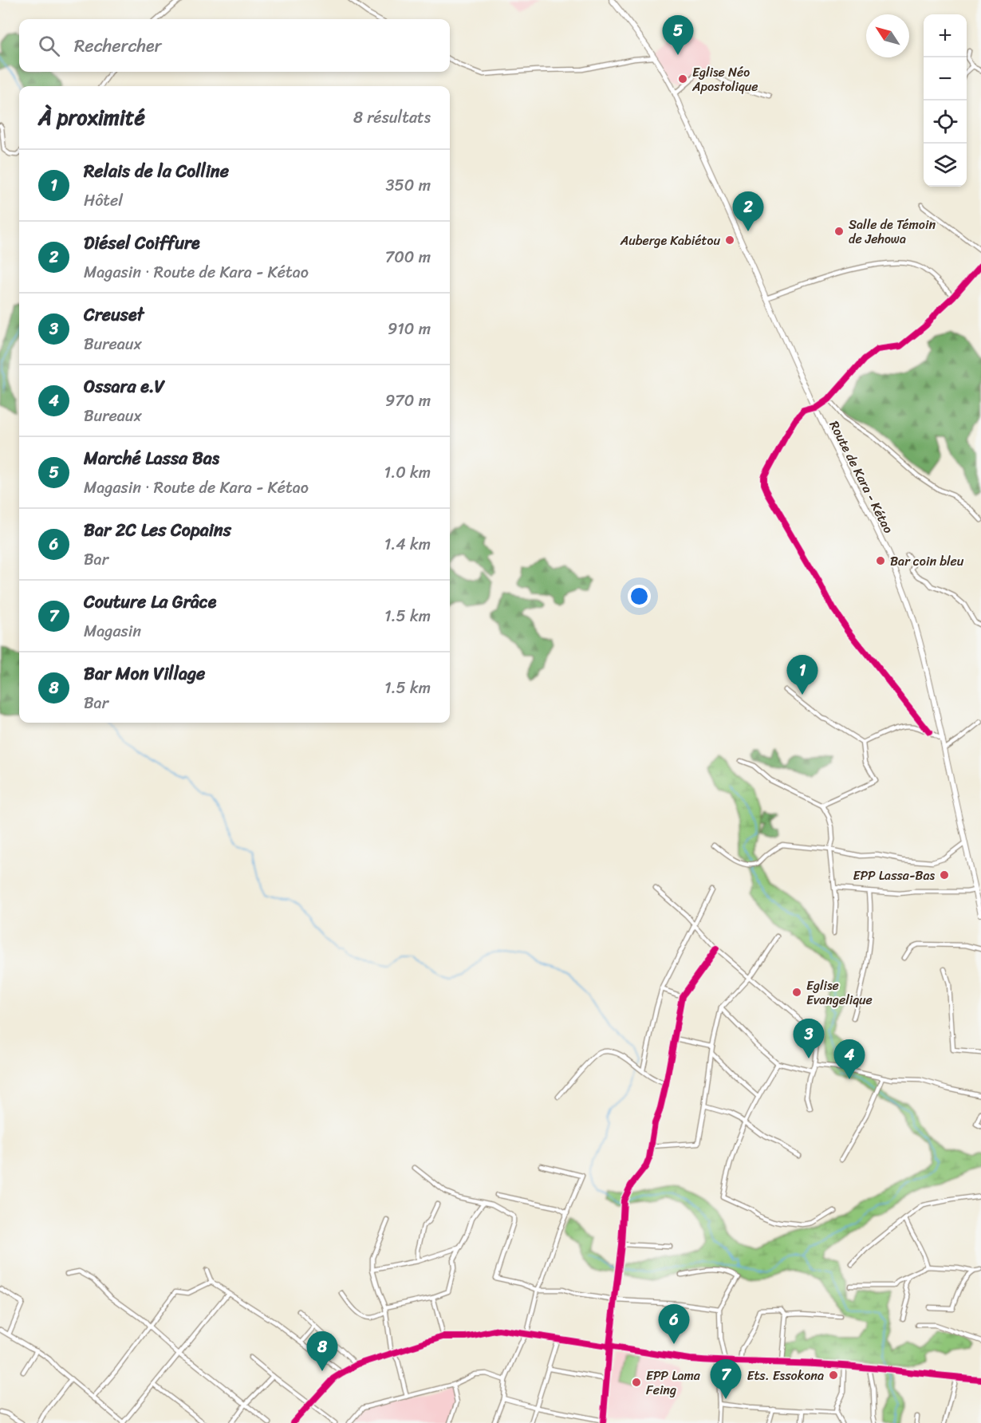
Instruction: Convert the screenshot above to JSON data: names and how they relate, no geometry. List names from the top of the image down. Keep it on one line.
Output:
{"streets":{"main road":["Route de Kara - Kétao"]},"places":["Eglise Néo Apostolique","Salle de Témoin de Jehowa","Auberge Kabiétou","Bar coin bleu","EPP Lassa-Bas","Eglise Evangelique","Ets. Essokona","EPP Lama Feing"],"north":"top left","page":{"map_buttons":["+","−"],"pins":["5","2","1","3","4","6","8","7"],"search":"Rechercher","heading":["À proximité","8 résultats"],"list":[{"mark":"1","name":"Relais de la Colline","note":"Hôtel","value":"350 m"},{"mark":"2","name":"Diésel Coiffure","note":"Magasin · Route de Kara - Kétao","value":"700 m"},{"mark":"3","name":"Creuset","note":"Bureaux","value":"910 m"},{"mark":"4","name":"Ossara e.V","note":"Bureaux","value":"970 m"},{"mark":"5","name":"Marché Lassa Bas","note":"Magasin · Route de Kara - Kétao","value":"1.0 km"},{"mark":"6","name":"Bar 2C Les Copains","note":"Bar","value":"1.4 km"},{"mark":"7","name":"Couture La Grâce","note":"Magasin","value":"1.5 km"},{"mark":"8","name":"Bar Mon Village","note":"Bar","value":"1.5 km"}]}}
